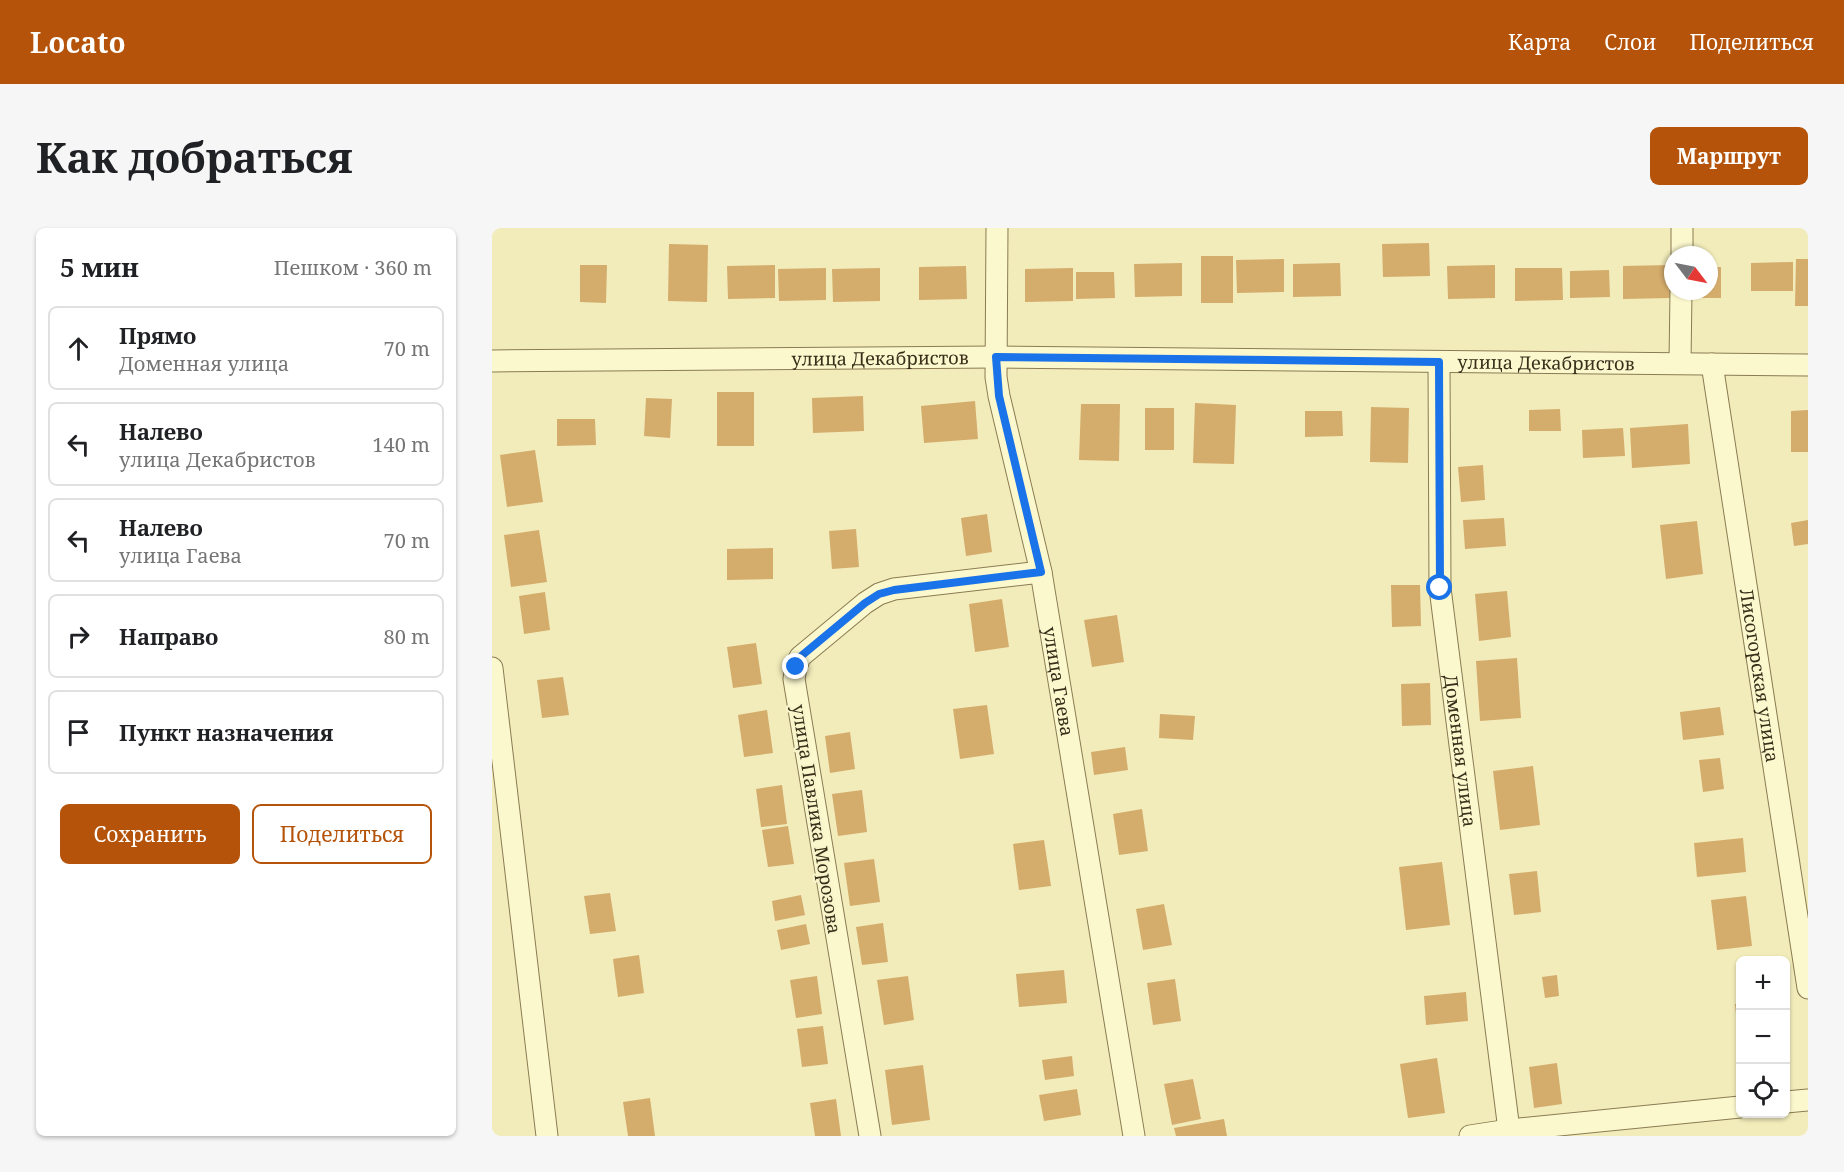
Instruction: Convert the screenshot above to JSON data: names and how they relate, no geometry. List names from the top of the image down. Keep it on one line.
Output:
{"streets":{"street":["улица Декабристов","Лисогорская улица","улица Гаева","Доменная улица","улица Павлика Морозова"]},"crossings":[["улица Декабристов","Лисогорская улица"],["улица Декабристов","улица Гаева"],["улица Декабристов","Доменная улица"],["улица Гаева","улица Павлика Морозова"]],"north":"bottom right","page":{"header":"Locato","nav":["Карта","Слои","Поделиться"],"buttons":["Маршрут",["Сохранить","Поделиться"]],"title":"Как добраться","heading":["5 мин","Пешком · 360 m"],"list":[["Прямо","Доменная улица","70 m"],["Налево","улица Декабристов","140 m"],["Налево","улица Гаева","70 m"],["Направо","80 m"],"Пункт назначения"],"map_buttons":["+","−"]}}
